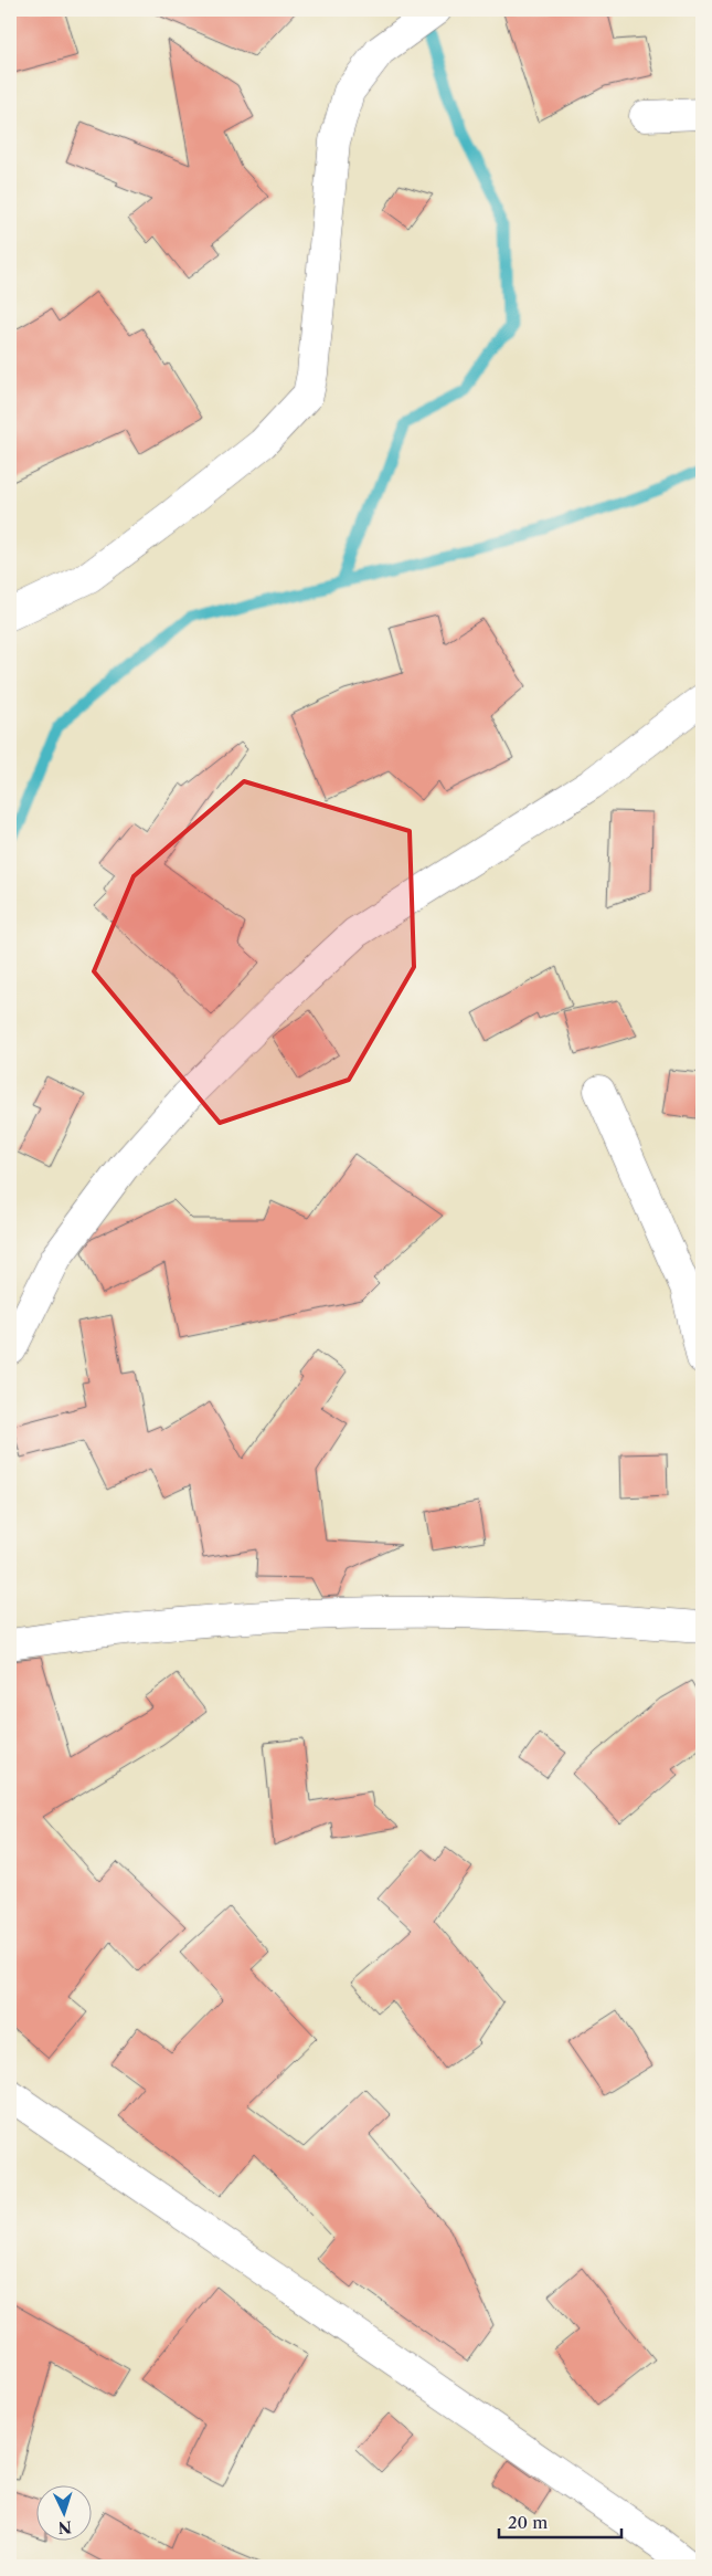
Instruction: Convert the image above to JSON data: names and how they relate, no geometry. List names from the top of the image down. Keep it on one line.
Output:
{"scale_bar":"20 m","north":"bottom"}
